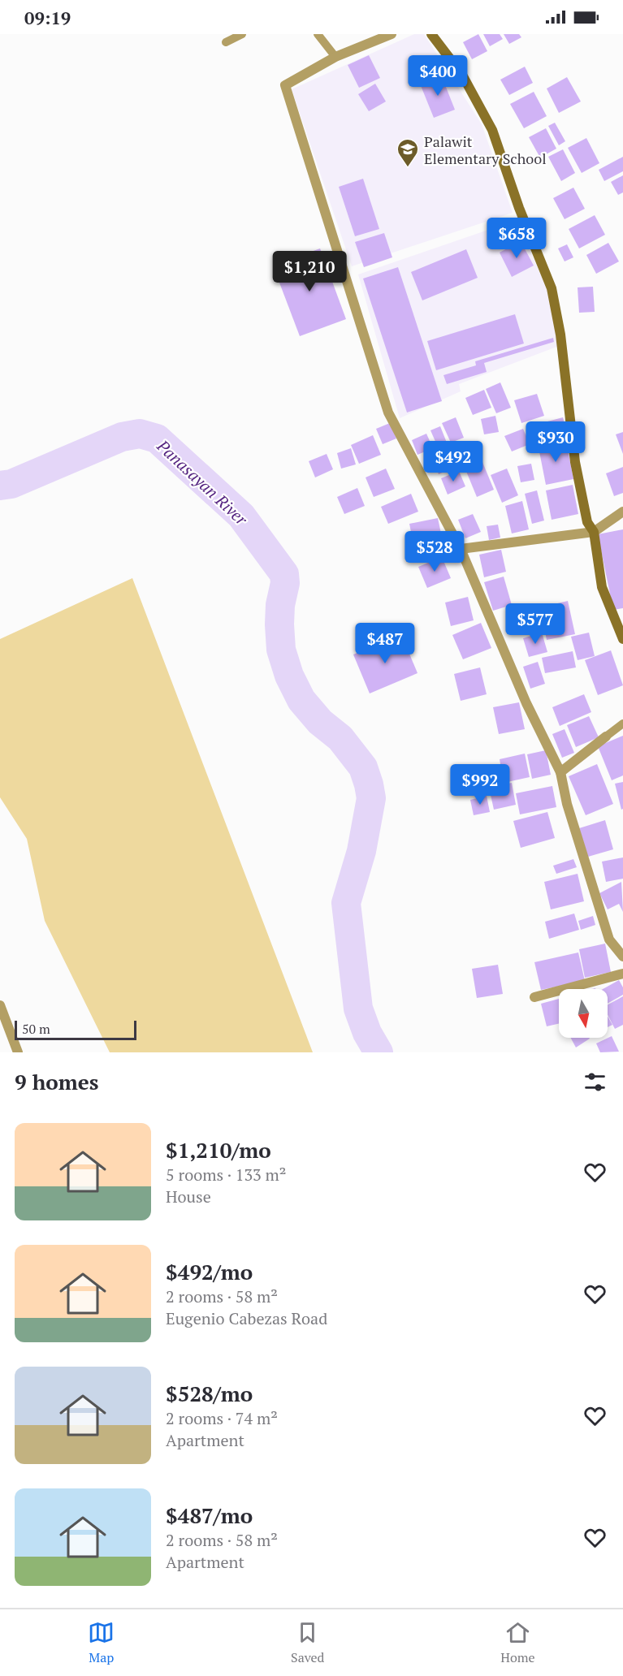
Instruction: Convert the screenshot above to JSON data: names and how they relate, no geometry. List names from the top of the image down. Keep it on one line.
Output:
{"water":["Panasayan River"],"places":{"school or university":["Palawit Elementary School"]},"scale_bar":"50 m","north":"bottom","page":{"status":"09:19","price":["$400","$658","$1,210","$930","$492","$528","$577","$487","$992"],"scale":"50 m","heading":"9 homes","list":[{"name":"$1,210/mo","note":"5 rooms · 133 m² · House"},{"name":"$492/mo","note":"2 rooms · 58 m² · Eugenio Cabezas Road"},{"name":"$528/mo","note":"2 rooms · 74 m² · Apartment"},{"name":"$487/mo","note":"2 rooms · 58 m² · Apartment"}],"tabs":["Map","Saved","Home"]}}
